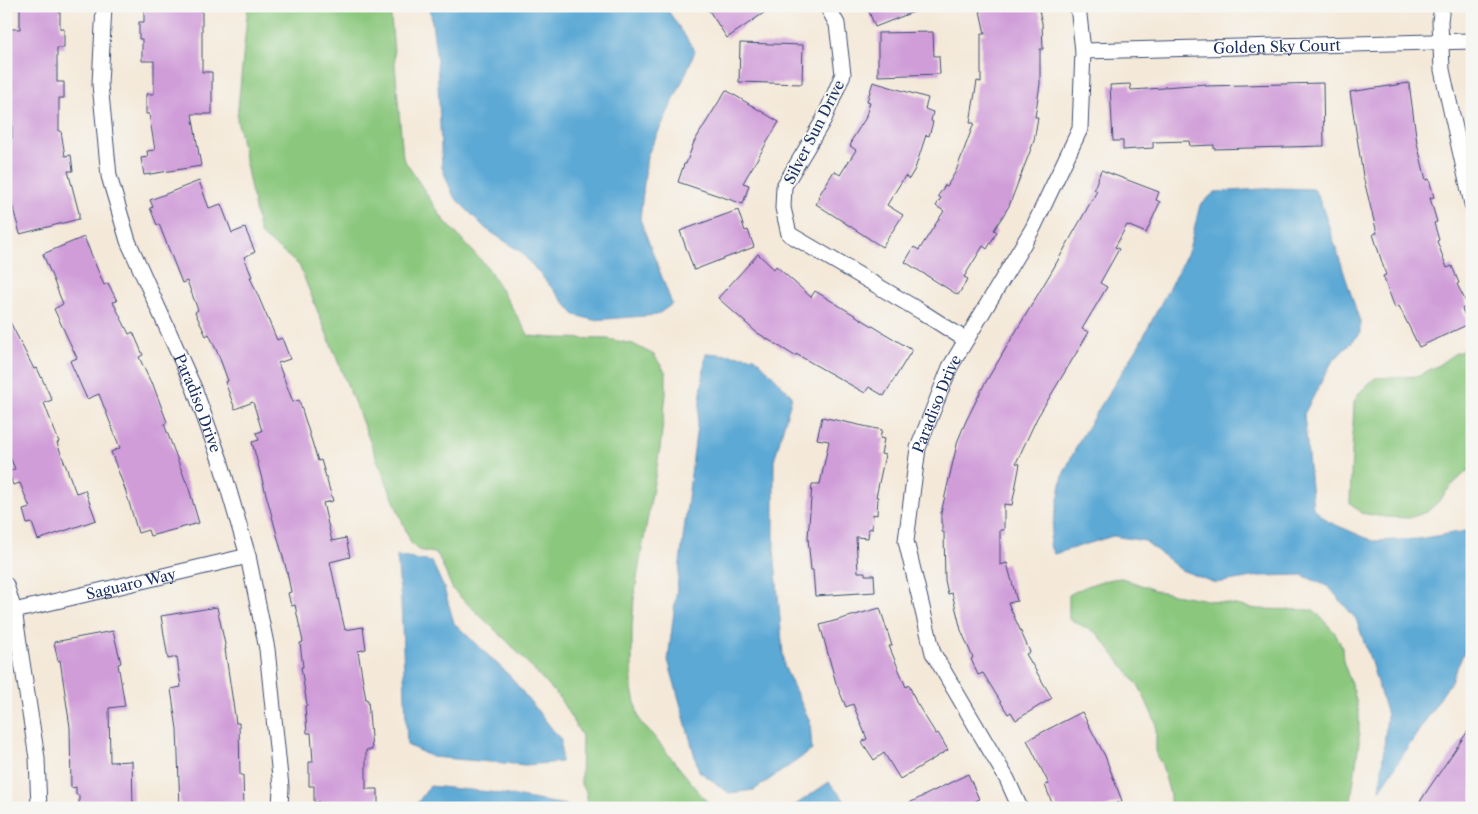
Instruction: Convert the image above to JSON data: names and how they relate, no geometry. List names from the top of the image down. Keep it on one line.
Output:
{"streets":{"street":["Golden Sky Court","Silver Sun Drive","Paradiso Drive","Saguaro Way"]},"crossings":[["Golden Sky Court","Paradiso Drive"],["Silver Sun Drive","Paradiso Drive"],["Paradiso Drive","Saguaro Way"]]}
